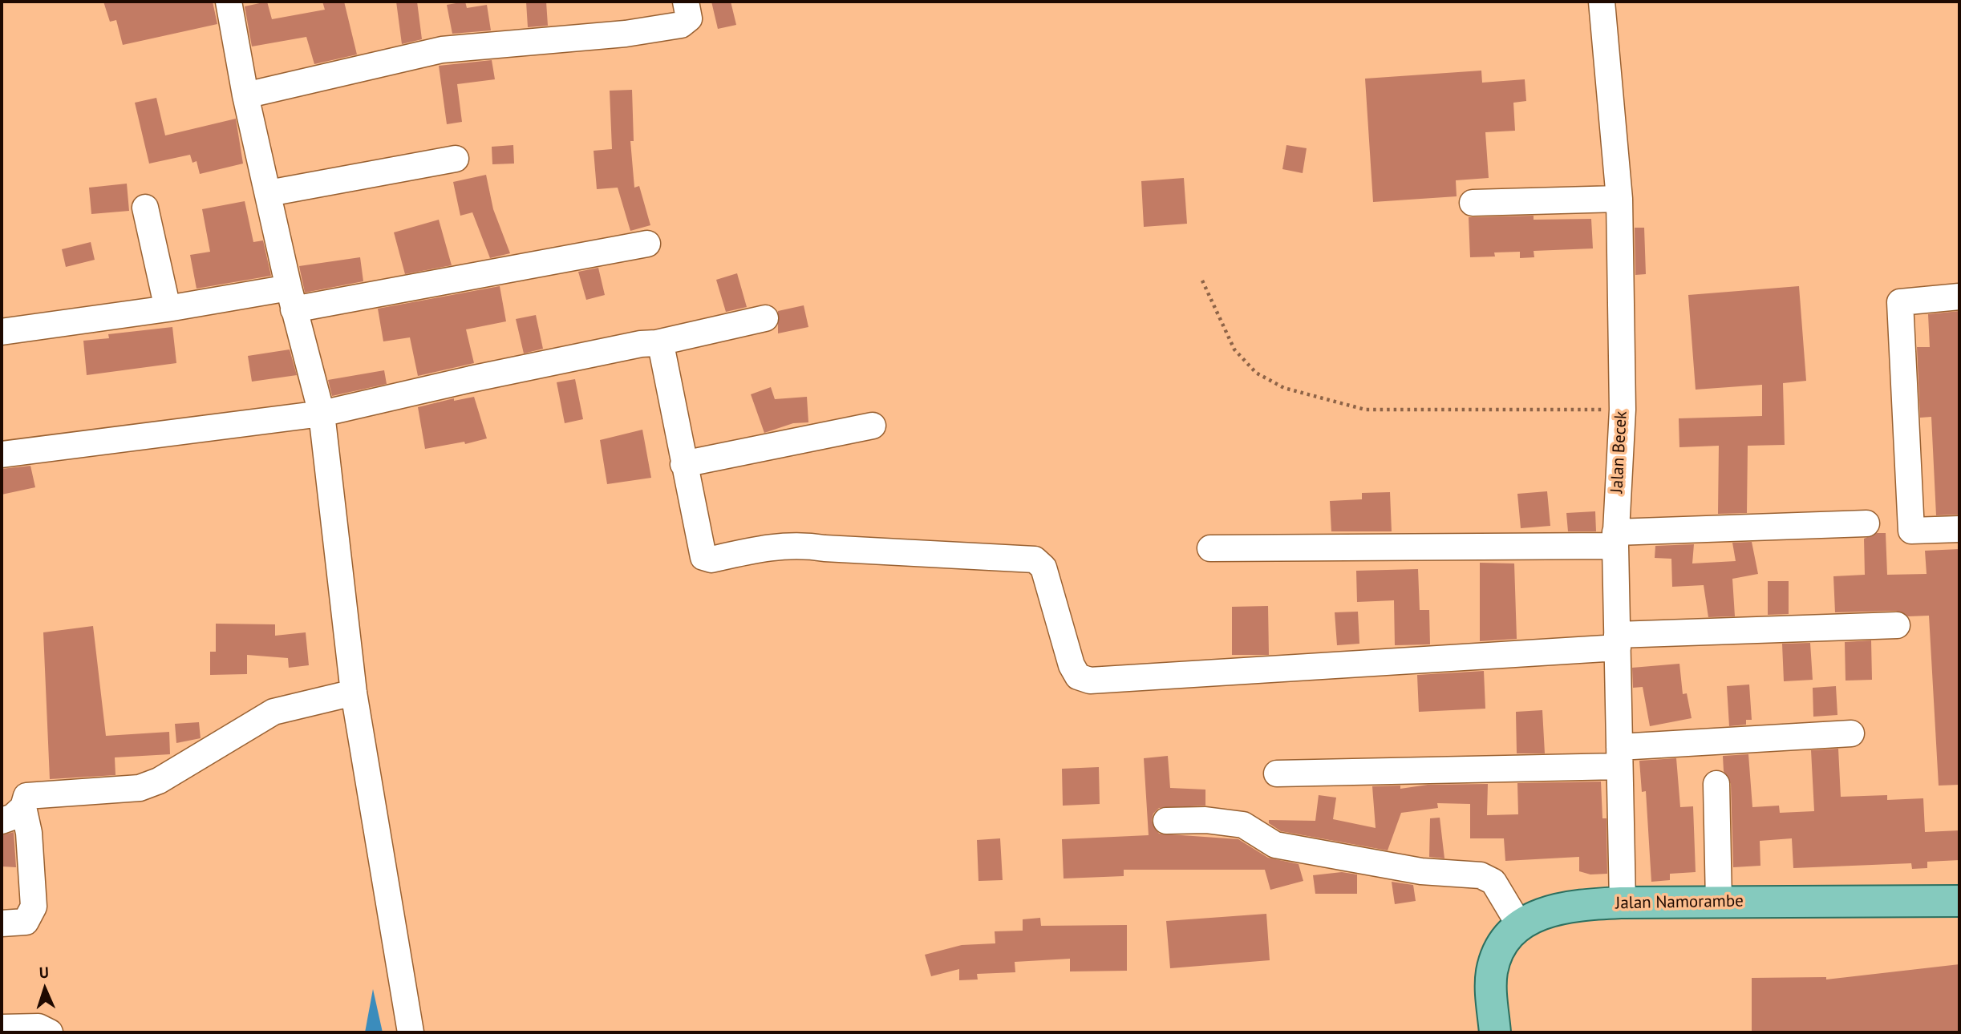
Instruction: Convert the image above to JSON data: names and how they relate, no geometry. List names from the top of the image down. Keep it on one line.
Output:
{"streets":{"main road":["Jalan Namorambe"],"street":["Jalan Becek"]},"crossings":[["Jalan Becek","Jalan Namorambe"]],"north":"top"}
